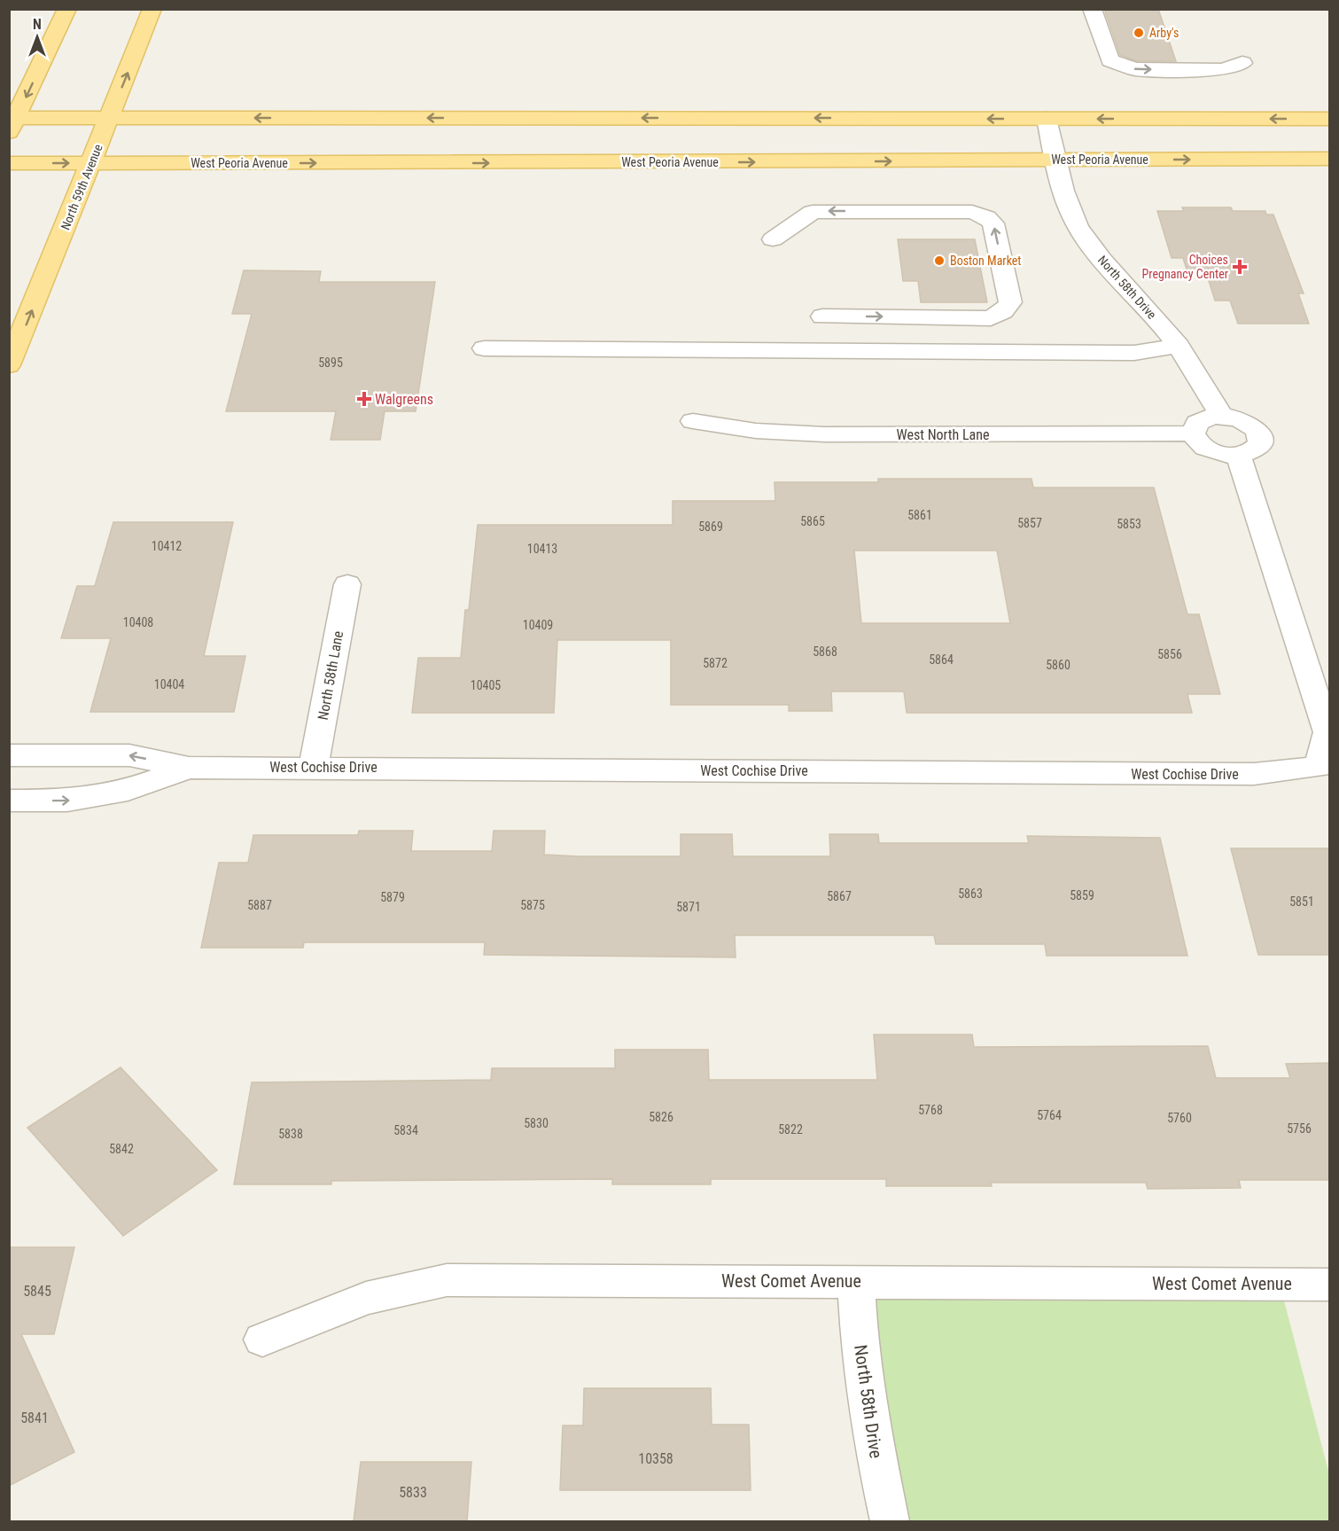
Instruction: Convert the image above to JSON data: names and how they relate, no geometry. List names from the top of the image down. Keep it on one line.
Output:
{"streets":{"main road":["West Peoria Avenue","North 59th Avenue"],"street":["North 58th Drive","West North Lane","North 58th Lane","West Cochise Drive","West Comet Avenue"]},"crossings":[["West Peoria Avenue","North 59th Avenue"],["West Peoria Avenue","North 58th Drive"],["North 58th Drive","West Comet Avenue"],["North 58th Lane","West Cochise Drive"]],"one_way":["North 59th Avenue"],"places":{"other":["Arby's","Boston Market"],"health":["Choices Pregnancy Center","Walgreens"]},"house_numbers":["5895","5861","5865","5857","5853","5869","10412","10413","10408","10409","5868","5856","5864","5872","5860","10404","10405","5863","5859","5867","5879","5851","5887","5875","5871","5768","5764","5826","5760","5830","5756","5822","5834","5838","5842","5845","5841","10358","5833"],"north":"top"}
